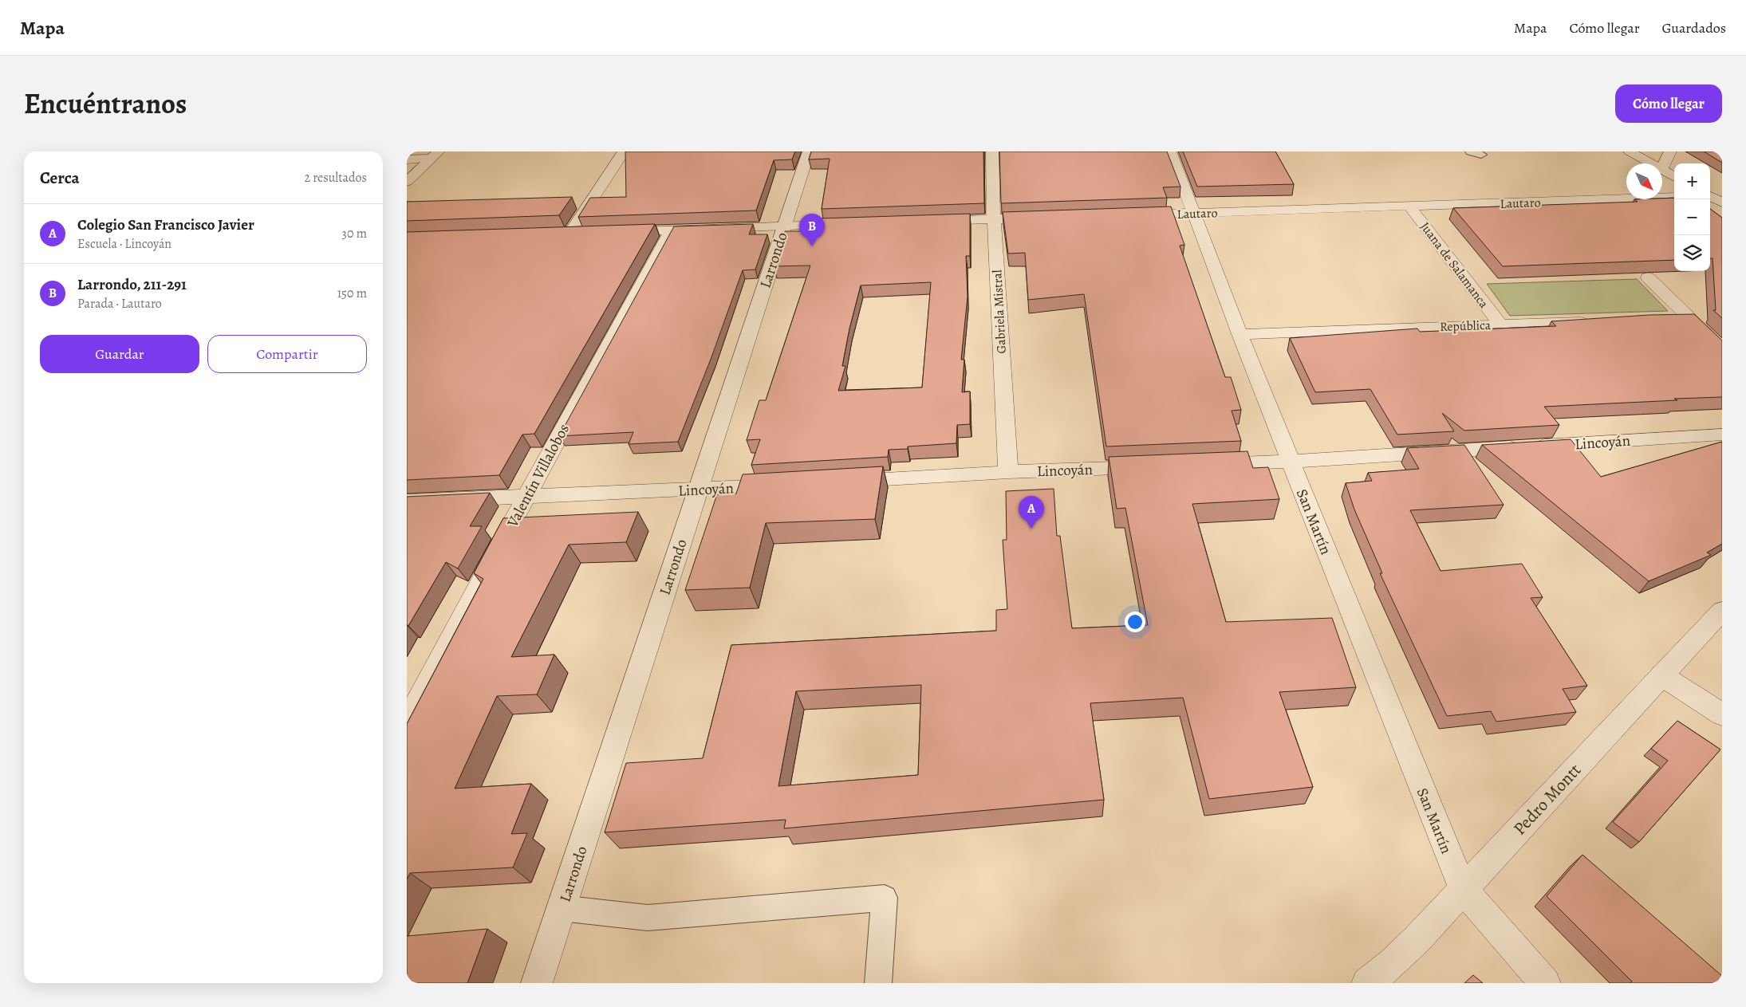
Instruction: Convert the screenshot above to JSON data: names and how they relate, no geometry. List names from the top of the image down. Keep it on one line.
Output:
{"streets":{"street":["Lautaro","Larrondo","Juana de Salamanca","Gabriela Mistral","República","Lincoyán","Valentín Villalobos","San Martín","Pedro Montt"]},"crossings":[["Lautaro","Juana de Salamanca"],["Lautaro","San Martín"],["Larrondo","Lincoyán"],["Juana de Salamanca","República"],["Gabriela Mistral","Lincoyán"],["República","San Martín"],["Lincoyán","Valentín Villalobos"],["Lincoyán","San Martín"],["San Martín","Pedro Montt"]],"north":"bottom right","page":{"header":"Mapa","nav":["Mapa","Cómo llegar","Guardados"],"title":"Encuéntranos","buttons":["Cómo llegar",["Guardar","Compartir"]],"heading":["Cerca","2 resultados"],"map_buttons":["+","−"],"list":[{"mark":"A","name":"Colegio San Francisco Javier","note":"Escuela · Lincoyán","value":"30 m"},{"mark":"B","name":"Larrondo, 211-291","note":"Parada · Lautaro","value":"150 m"}],"pins":["B","A"]}}
